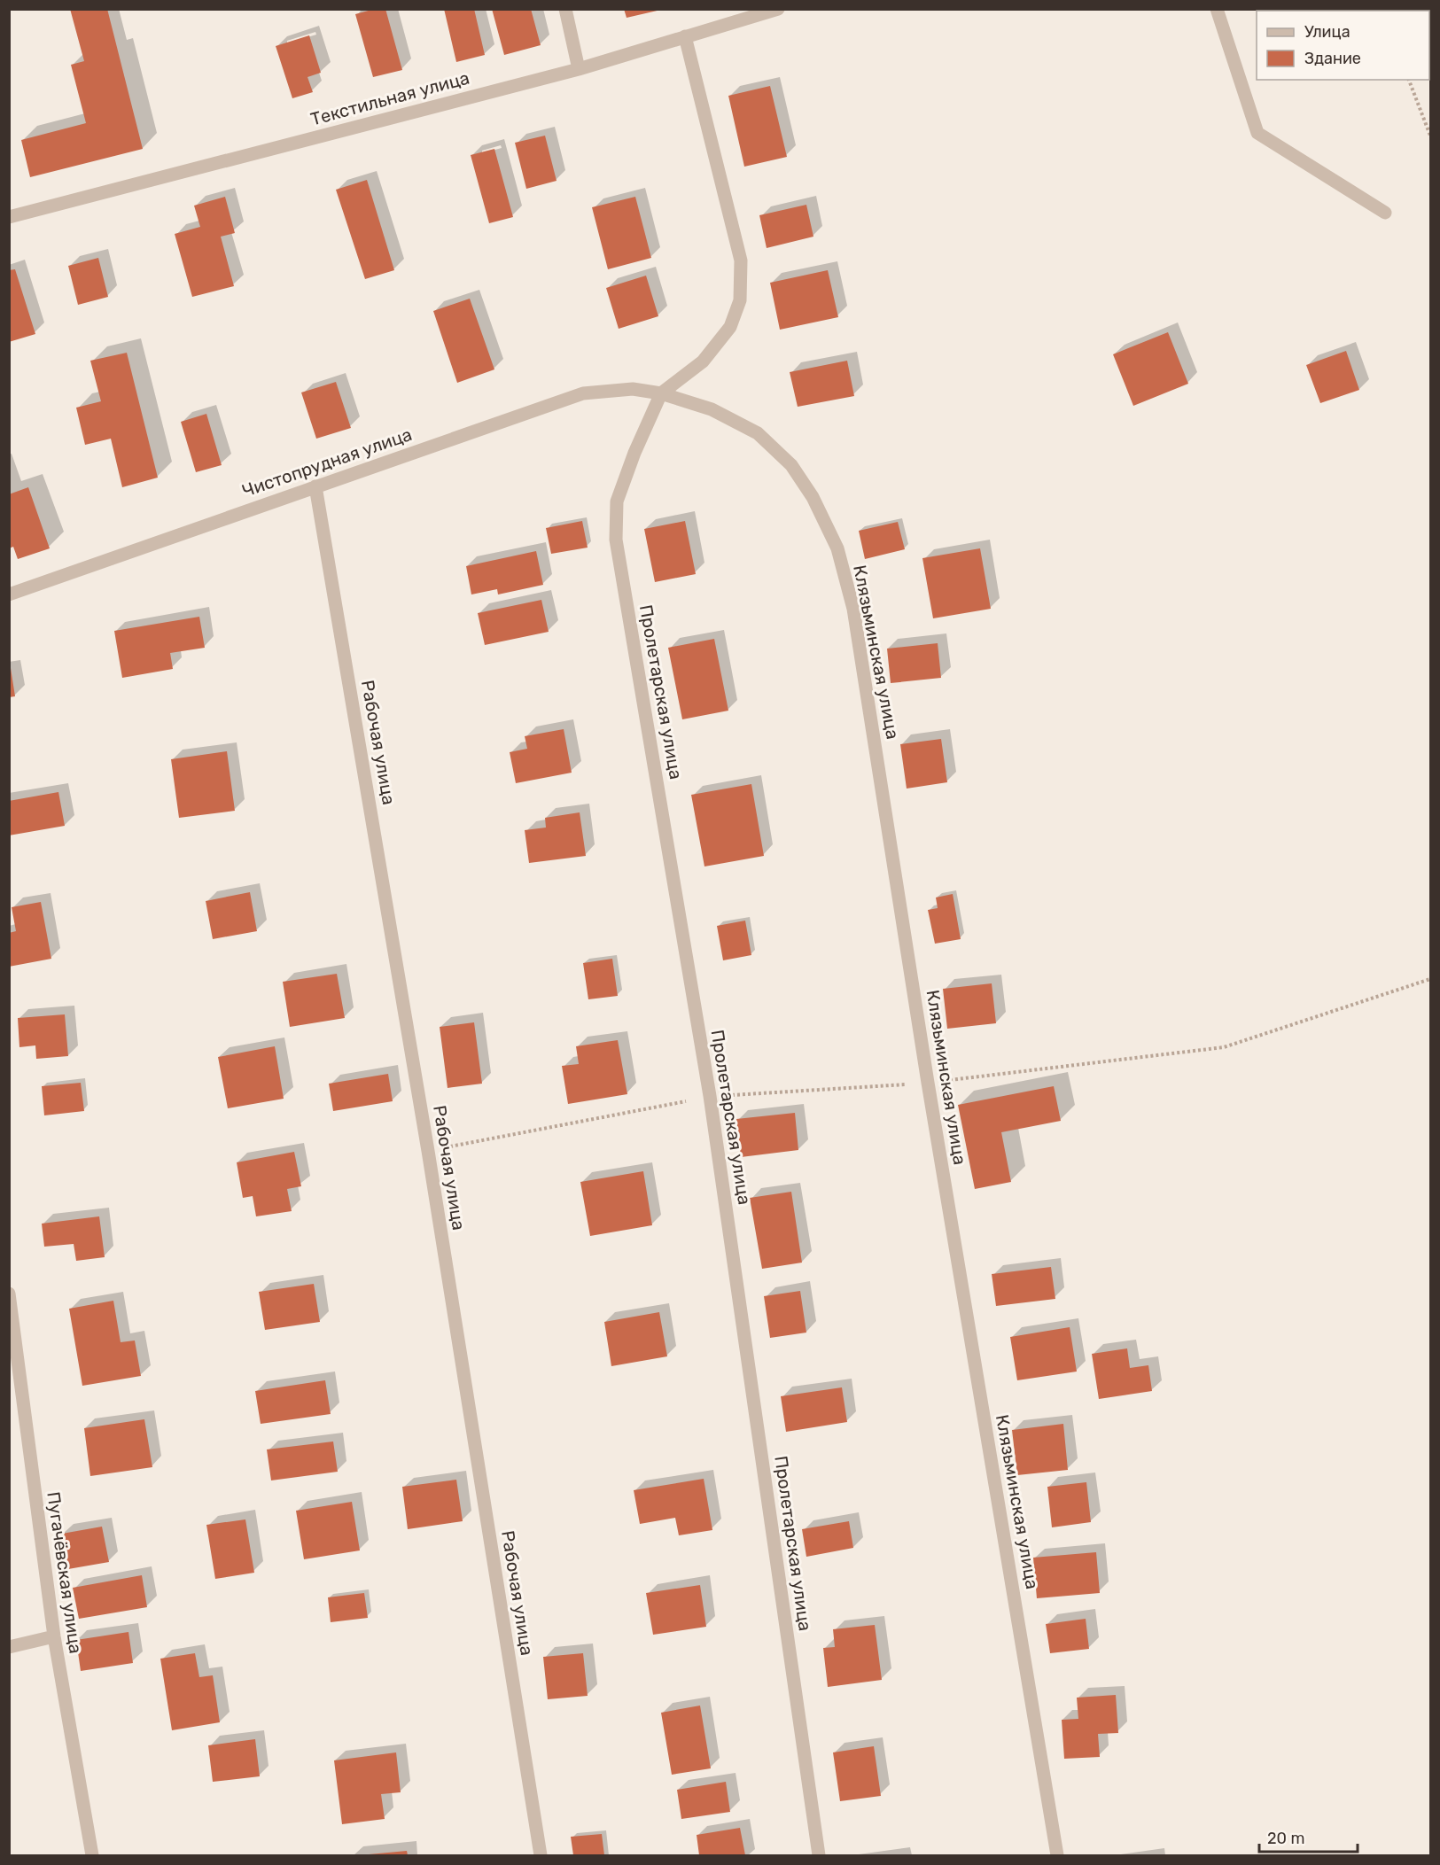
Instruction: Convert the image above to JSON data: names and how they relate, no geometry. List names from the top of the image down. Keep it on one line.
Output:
{"streets":{"street":["Текстильная улица","Чистопрудная улица","Клязьминская улица","Пролетарская улица","Рабочая улица","Пугачёвская улица"]},"crossings":[["Чистопрудная улица","Клязьминская улица"],["Чистопрудная улица","Пролетарская улица"],["Чистопрудная улица","Рабочая улица"],["Клязьминская улица","Пролетарская улица"]],"legend":["Улица","Здание"],"scale_bar":"20 m"}
